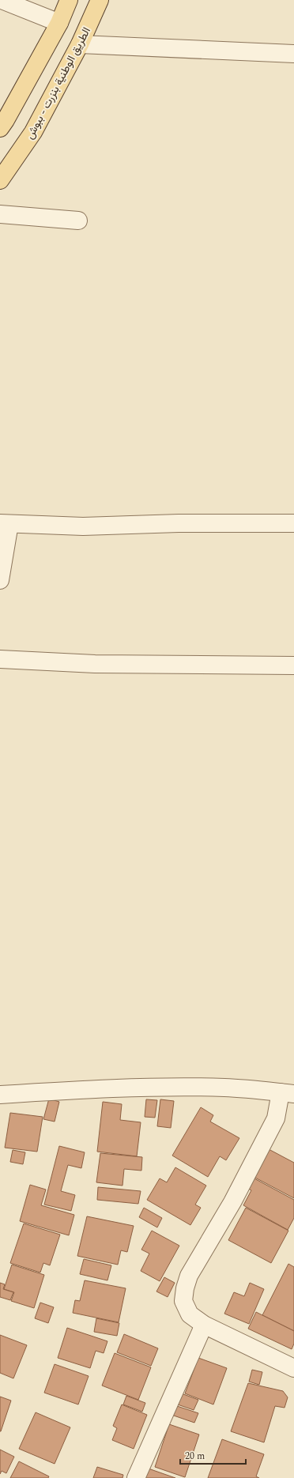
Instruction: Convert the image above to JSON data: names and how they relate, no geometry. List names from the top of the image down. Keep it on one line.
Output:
{"streets":{"main road":["الطريق الوطنية بنزرت - ببوش"]},"scale_bar":"20 m"}
